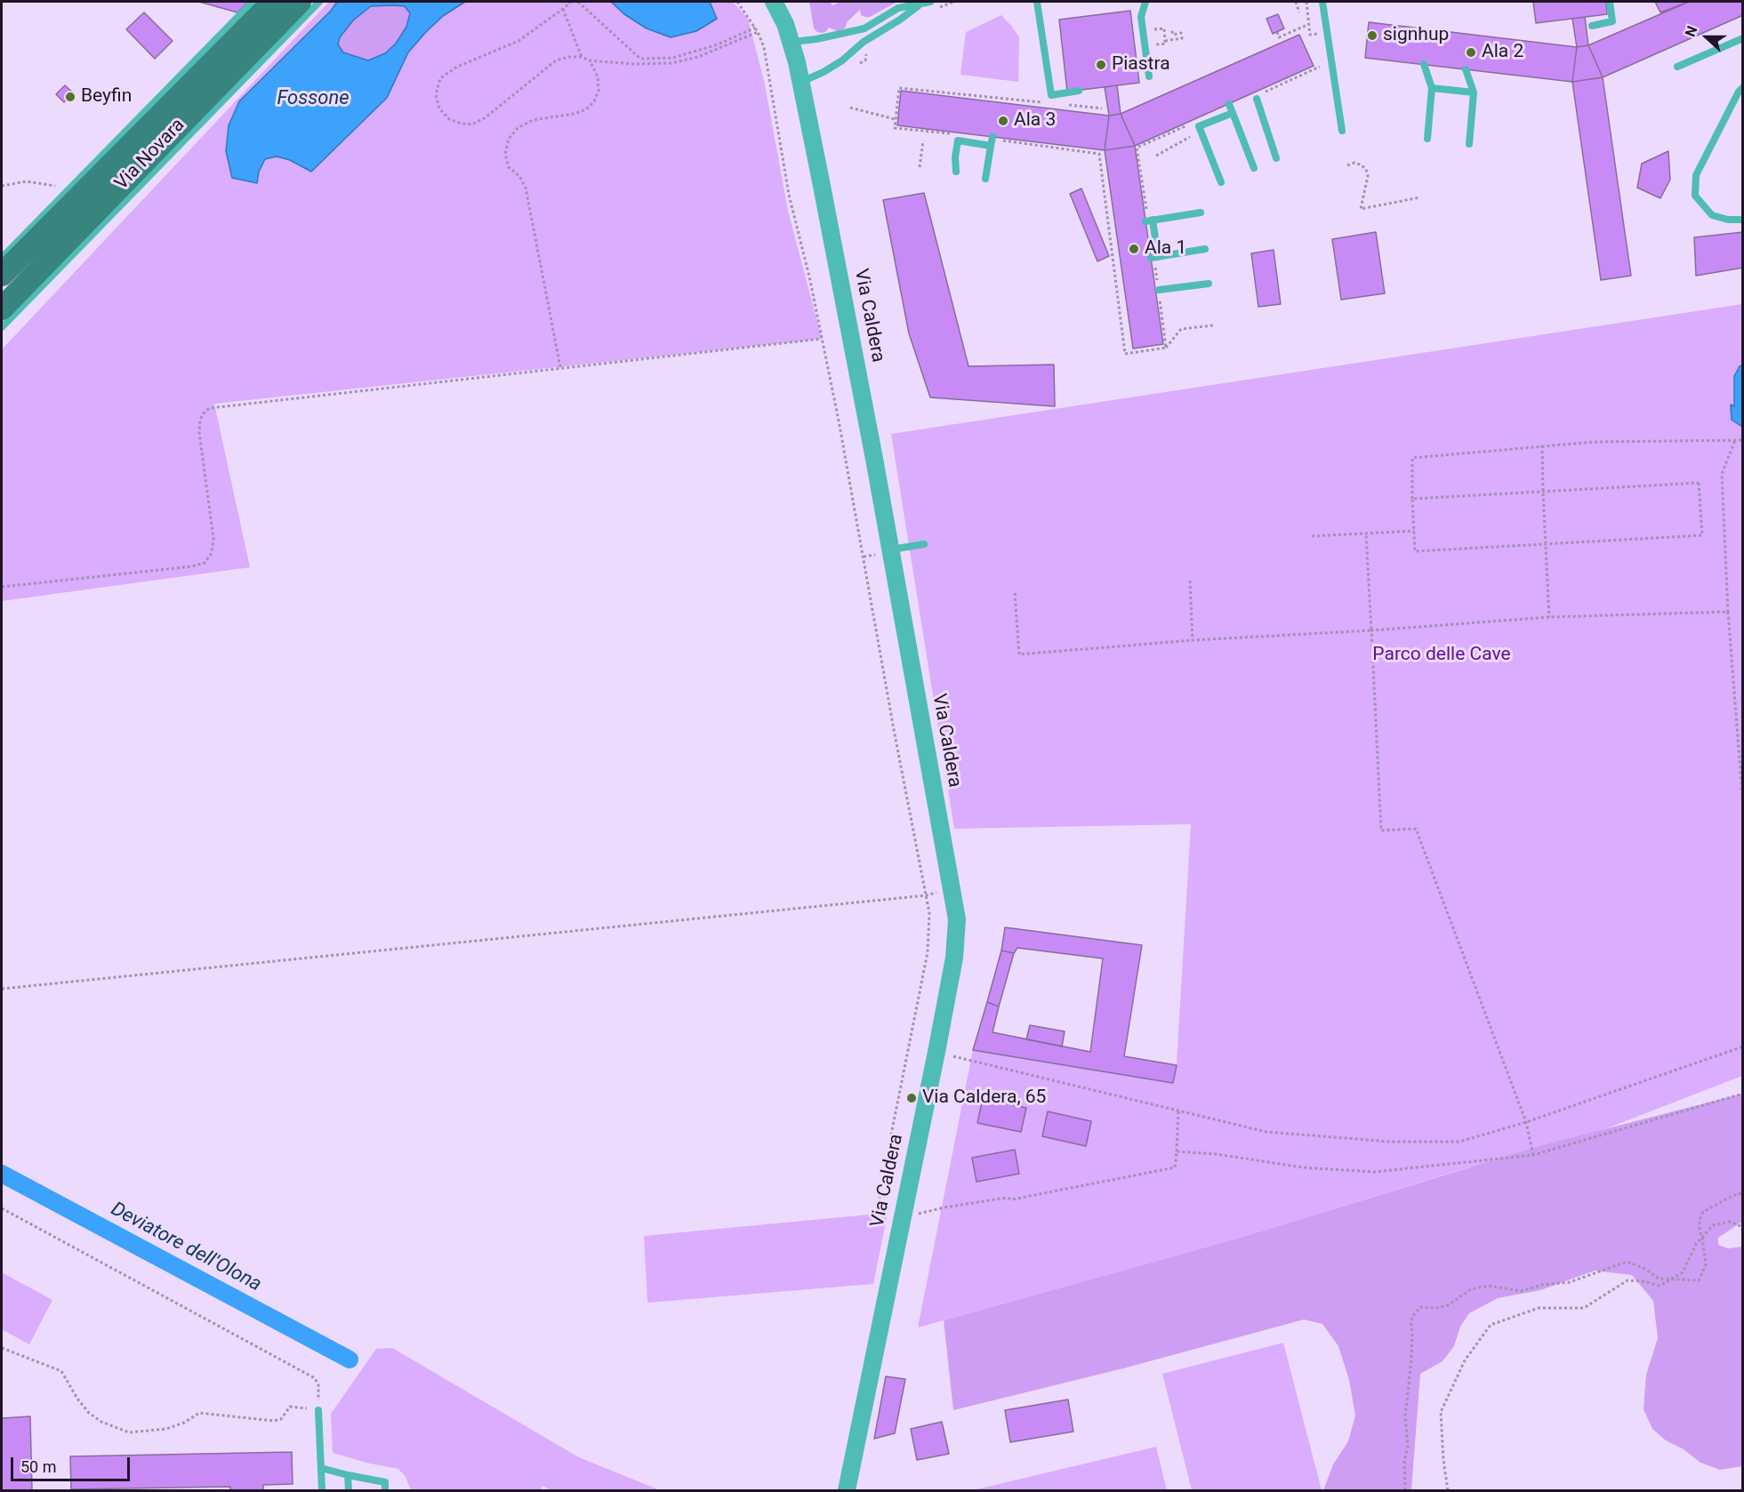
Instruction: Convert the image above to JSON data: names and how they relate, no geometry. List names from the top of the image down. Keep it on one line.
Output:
{"streets":{"main road":["Via Novara"],"street":["Via Caldera"]},"water":["Fossone","Deviatore dell'Olona"],"parks":["Parco delle Cave"],"places":["signhup","Ala 2","Piastra","Beyfin","Ala 3","Ala 1","Via Caldera, 65"],"scale_bar":"50 m","north":"left"}
